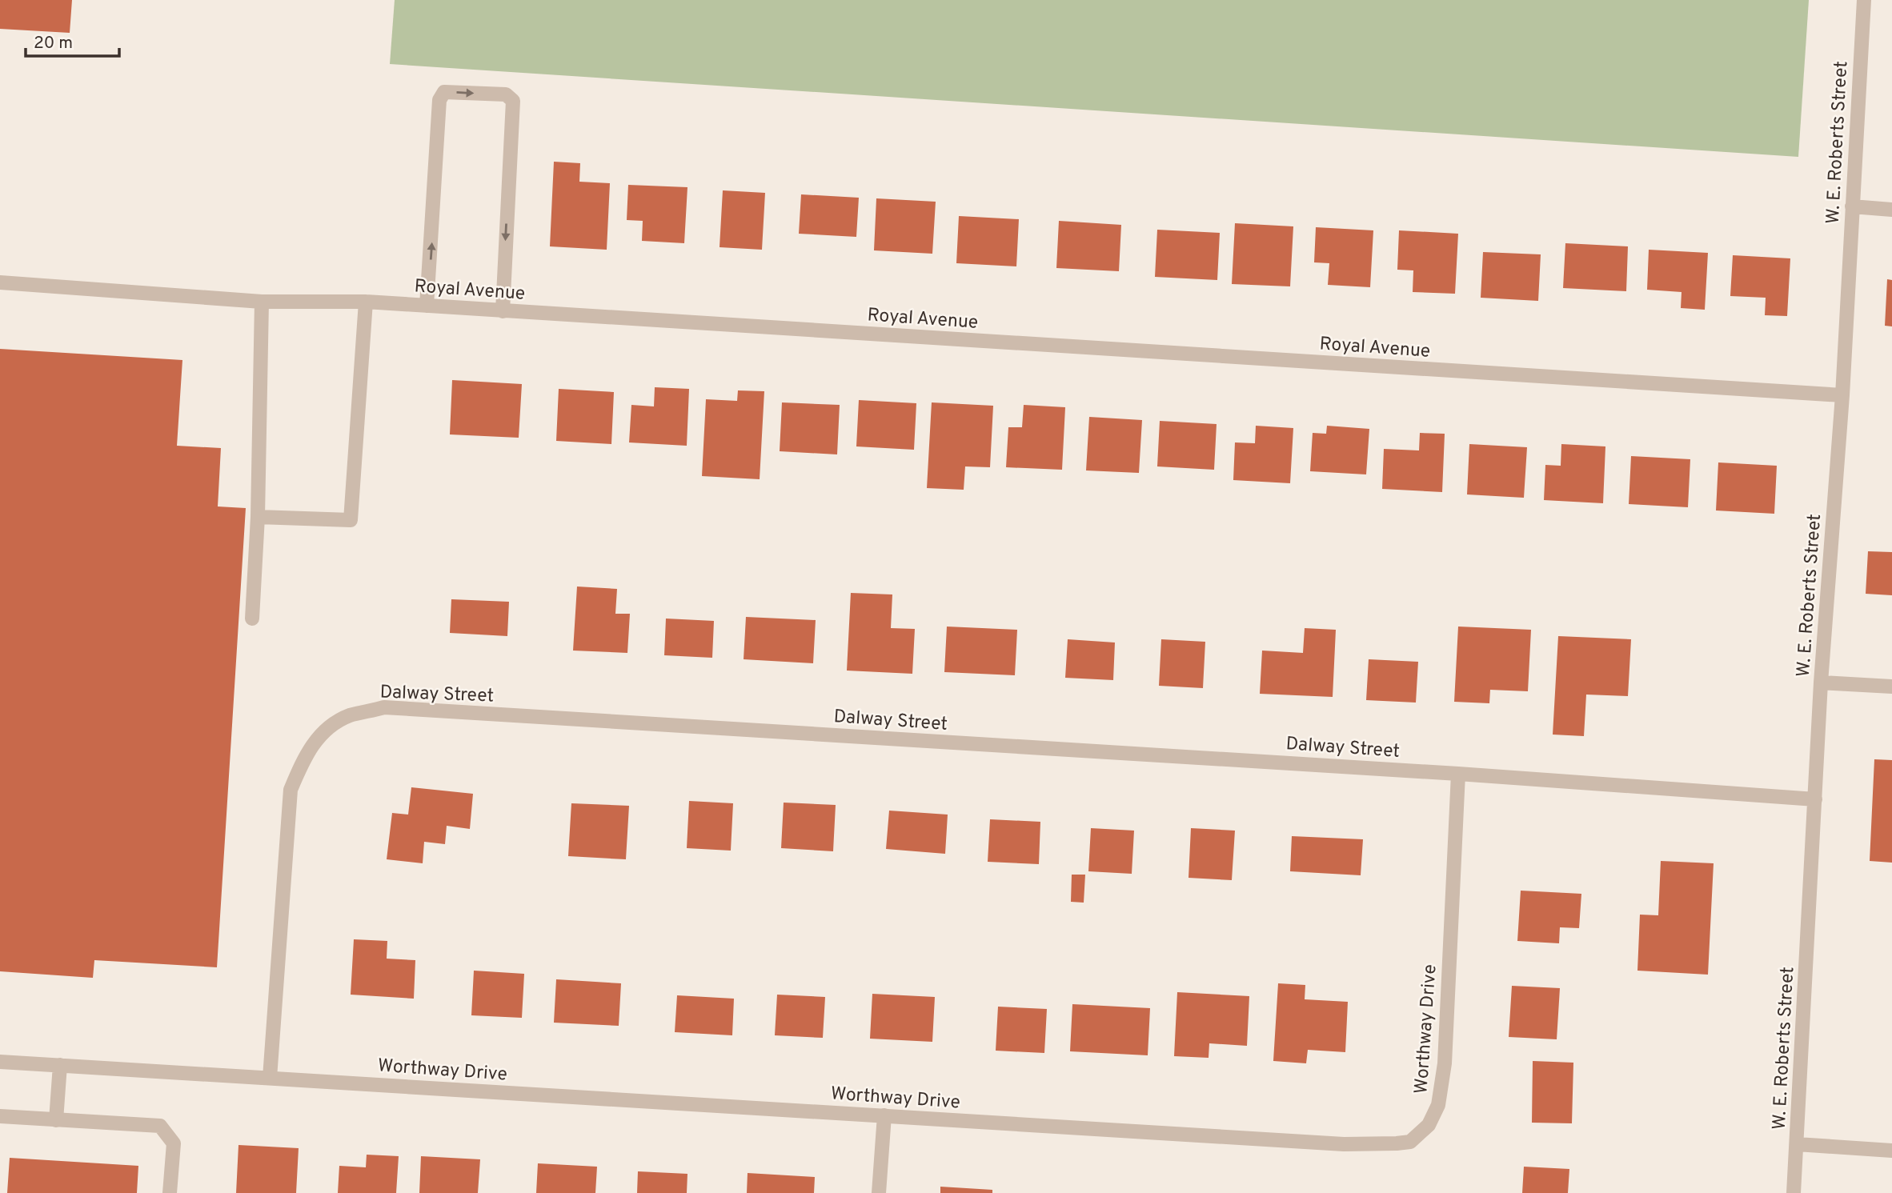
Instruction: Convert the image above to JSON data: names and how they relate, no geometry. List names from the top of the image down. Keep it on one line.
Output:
{"streets":{"street":["W. E. Roberts Street","Royal Avenue","Dalway Street","Worthway Drive"]},"crossings":[["W. E. Roberts Street","Royal Avenue"],["W. E. Roberts Street","Dalway Street"],["Dalway Street","Worthway Drive"]],"scale_bar":"20 m"}
